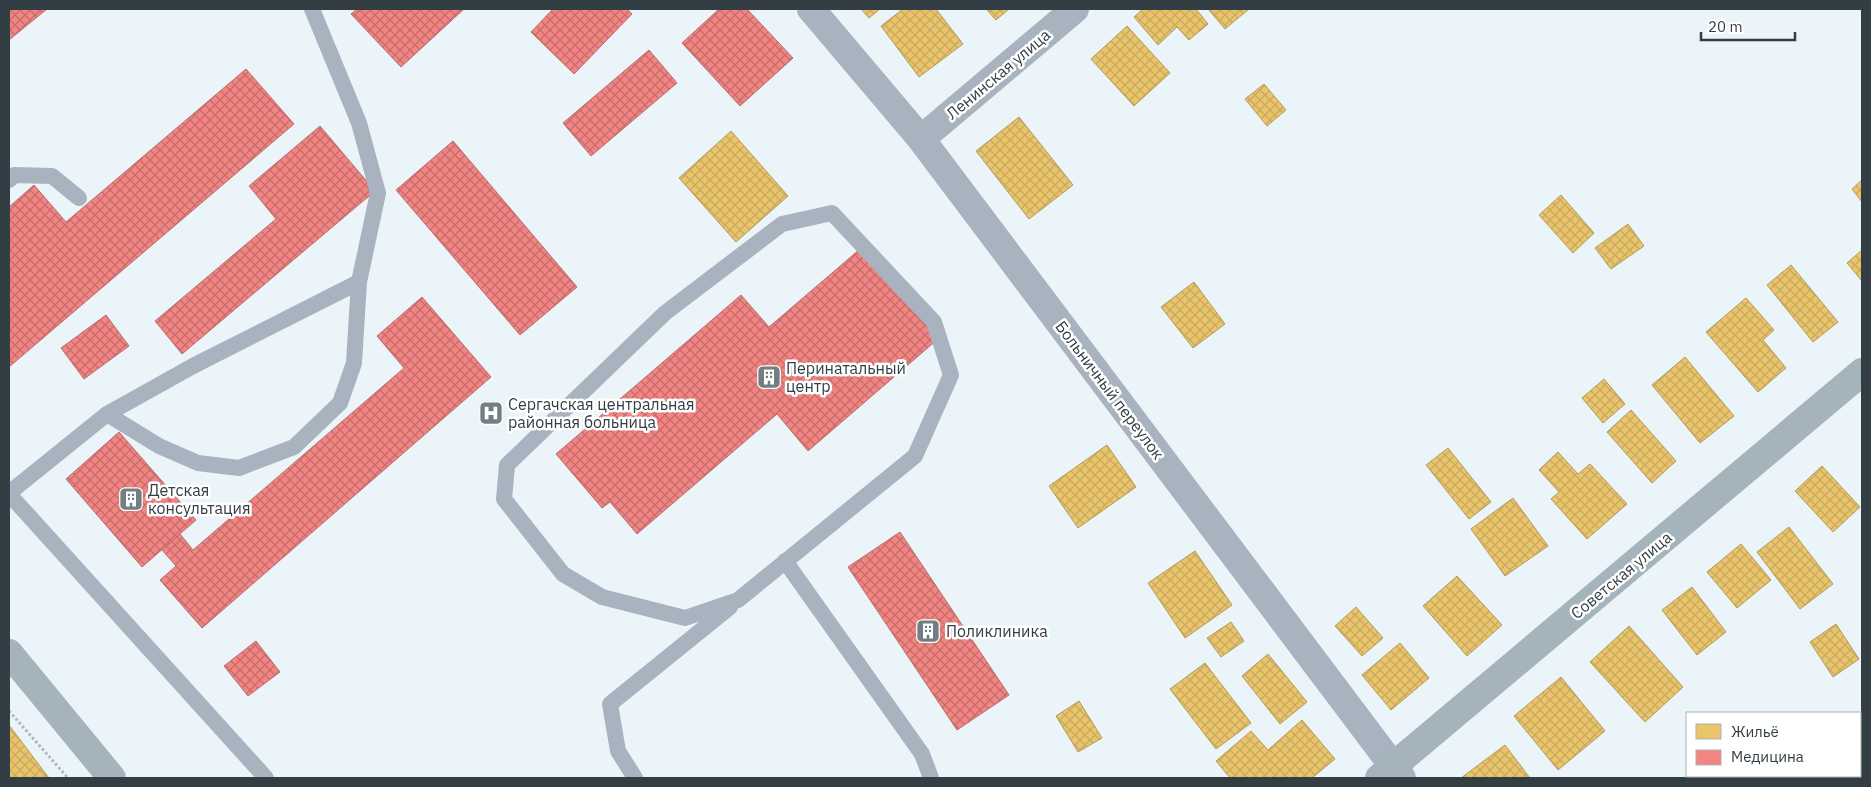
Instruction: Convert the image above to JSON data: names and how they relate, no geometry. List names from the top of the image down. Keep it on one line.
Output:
{"streets":{"main road":["Советская улица"],"street":["Ленинская улица","Больничный переулок"]},"crossings":[["Ленинская улица","Больничный переулок"],["Больничный переулок","Советская улица"]],"places":{"building":["Перинатальный центр","Детская консультация","Поликлиника"],"hospital":["Сергачская центральная районная больница"]},"legend":["Жильё","Медицина"],"scale_bar":"20 m"}
